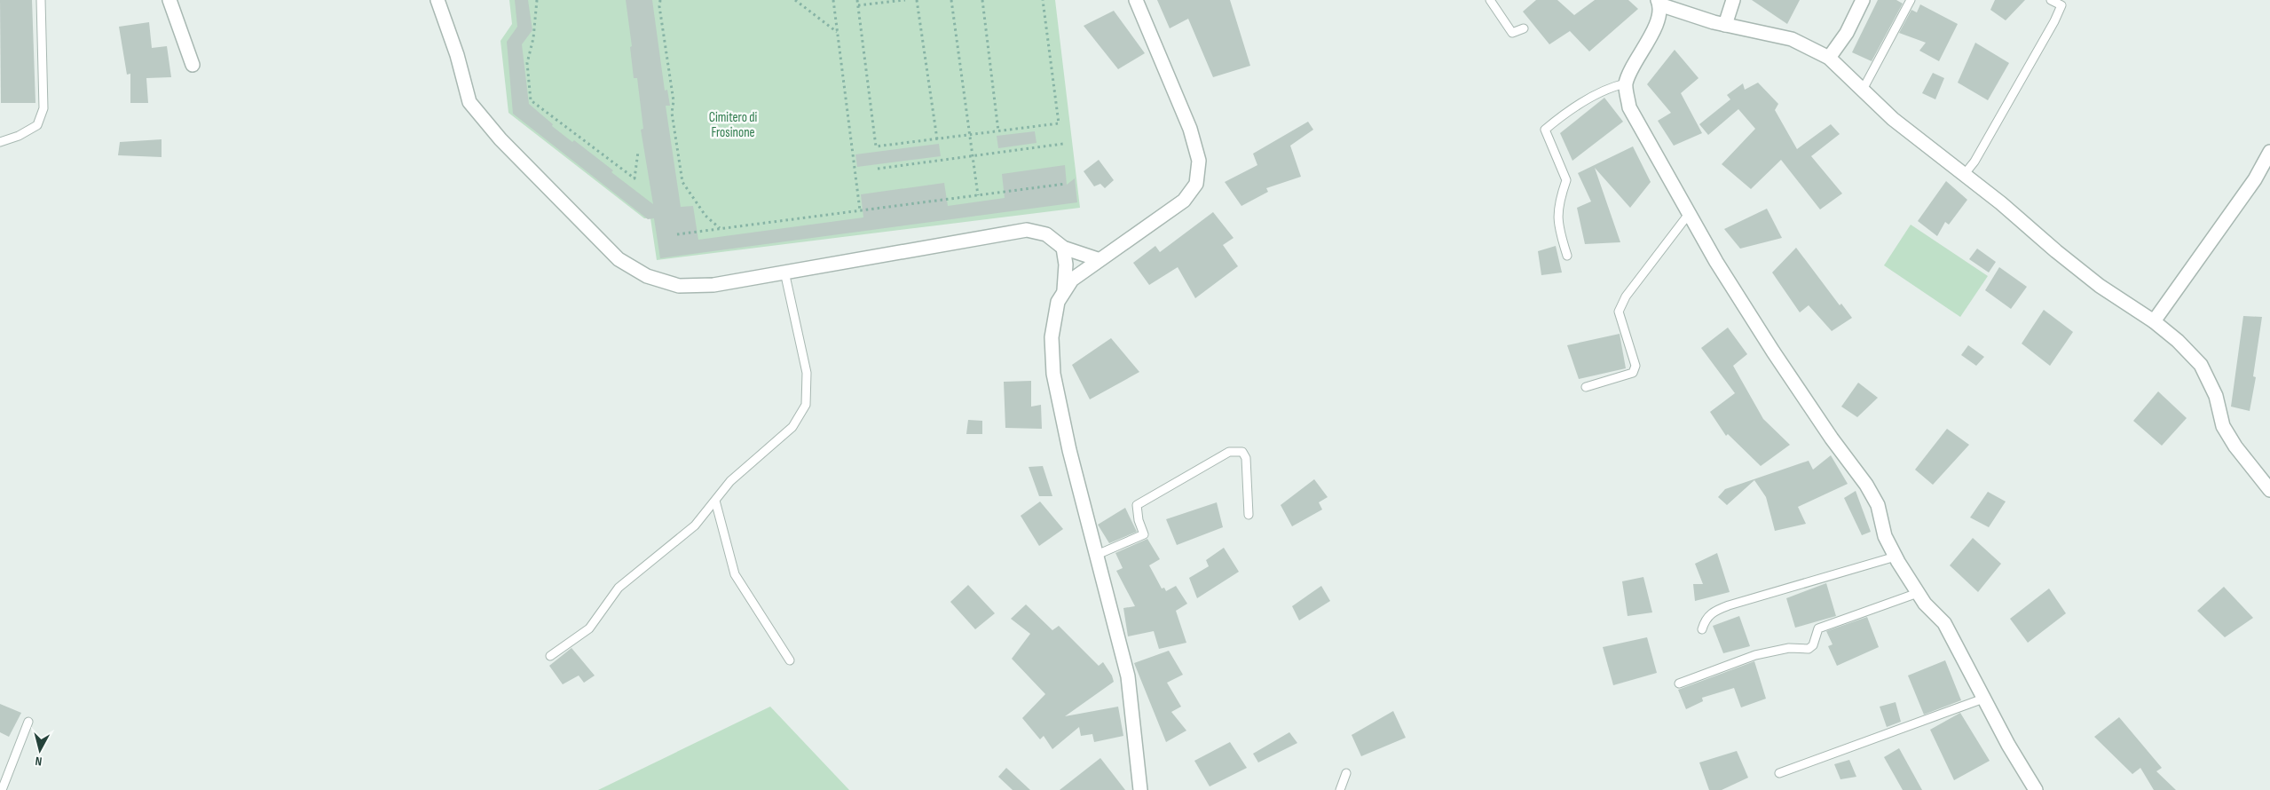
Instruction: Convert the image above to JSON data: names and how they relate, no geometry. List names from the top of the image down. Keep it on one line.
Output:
{"parks":["Cimitero di Frosinone"],"north":"bottom"}
